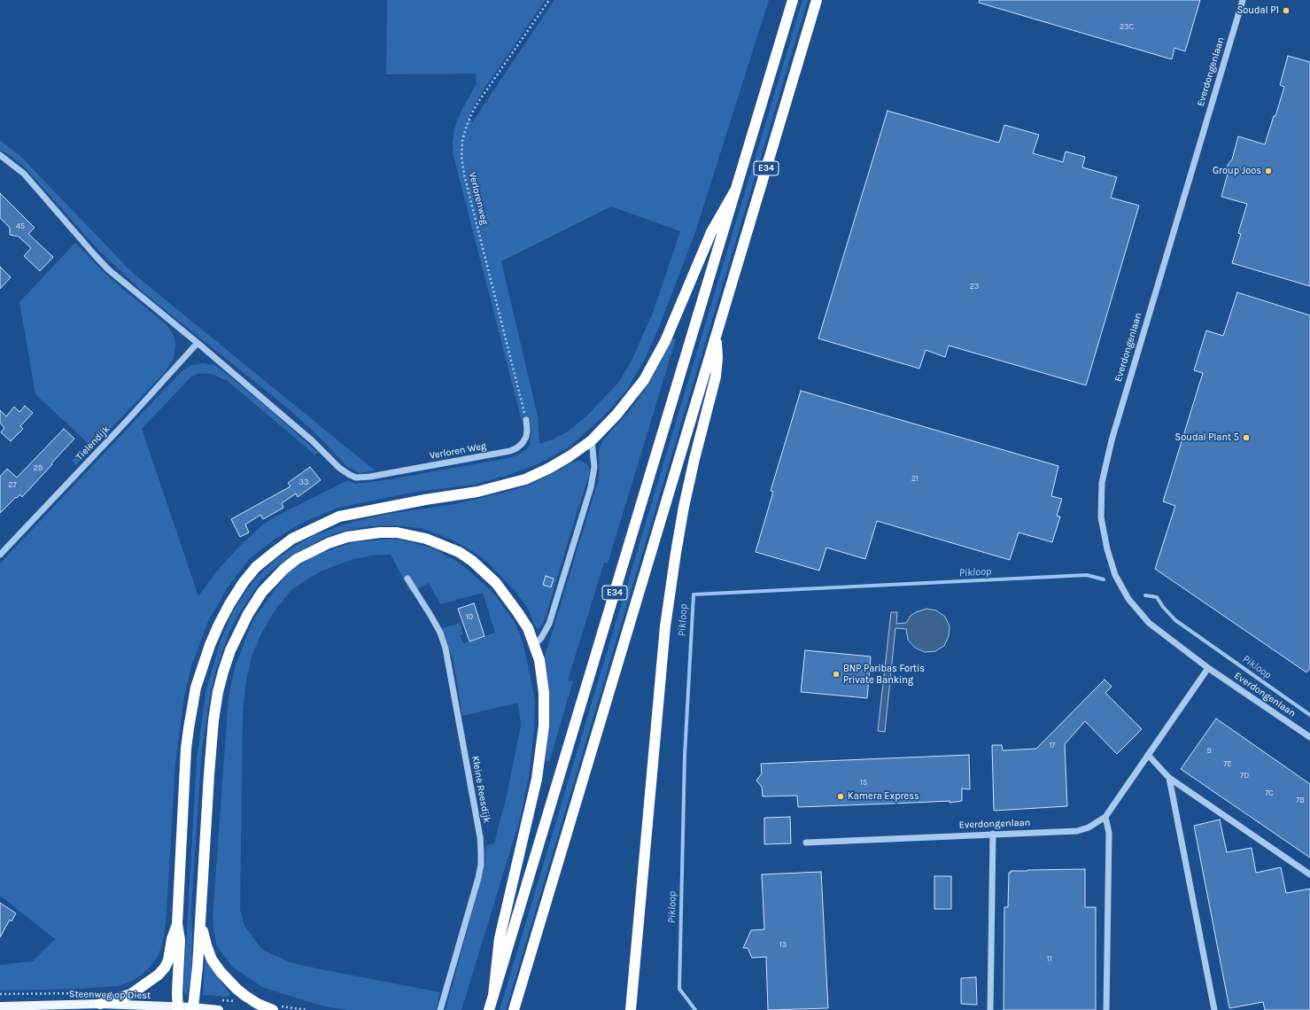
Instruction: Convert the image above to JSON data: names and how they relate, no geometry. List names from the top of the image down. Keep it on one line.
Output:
{"streets":{"highway":["E34"],"main road":["Steenweg op Diest"],"street":["Everdongenlaan","Tielendijk","Verloren Weg","Kleine Reesdijk"],"path":["Verlorenweg"]},"crossings":[["Verlorenweg","Verloren Weg"],["Tielendijk","Verloren Weg"]],"water":["Pikloop"],"places":["Soudal P1","Group Joos","Soudal Plant 5","BNP Paribas Fortis Private Banking","Kamera Express"],"house_numbers":["23C","45","23","29","21","33","27","10","17","9","7E","7D","15","7C","7B","13","11"]}
